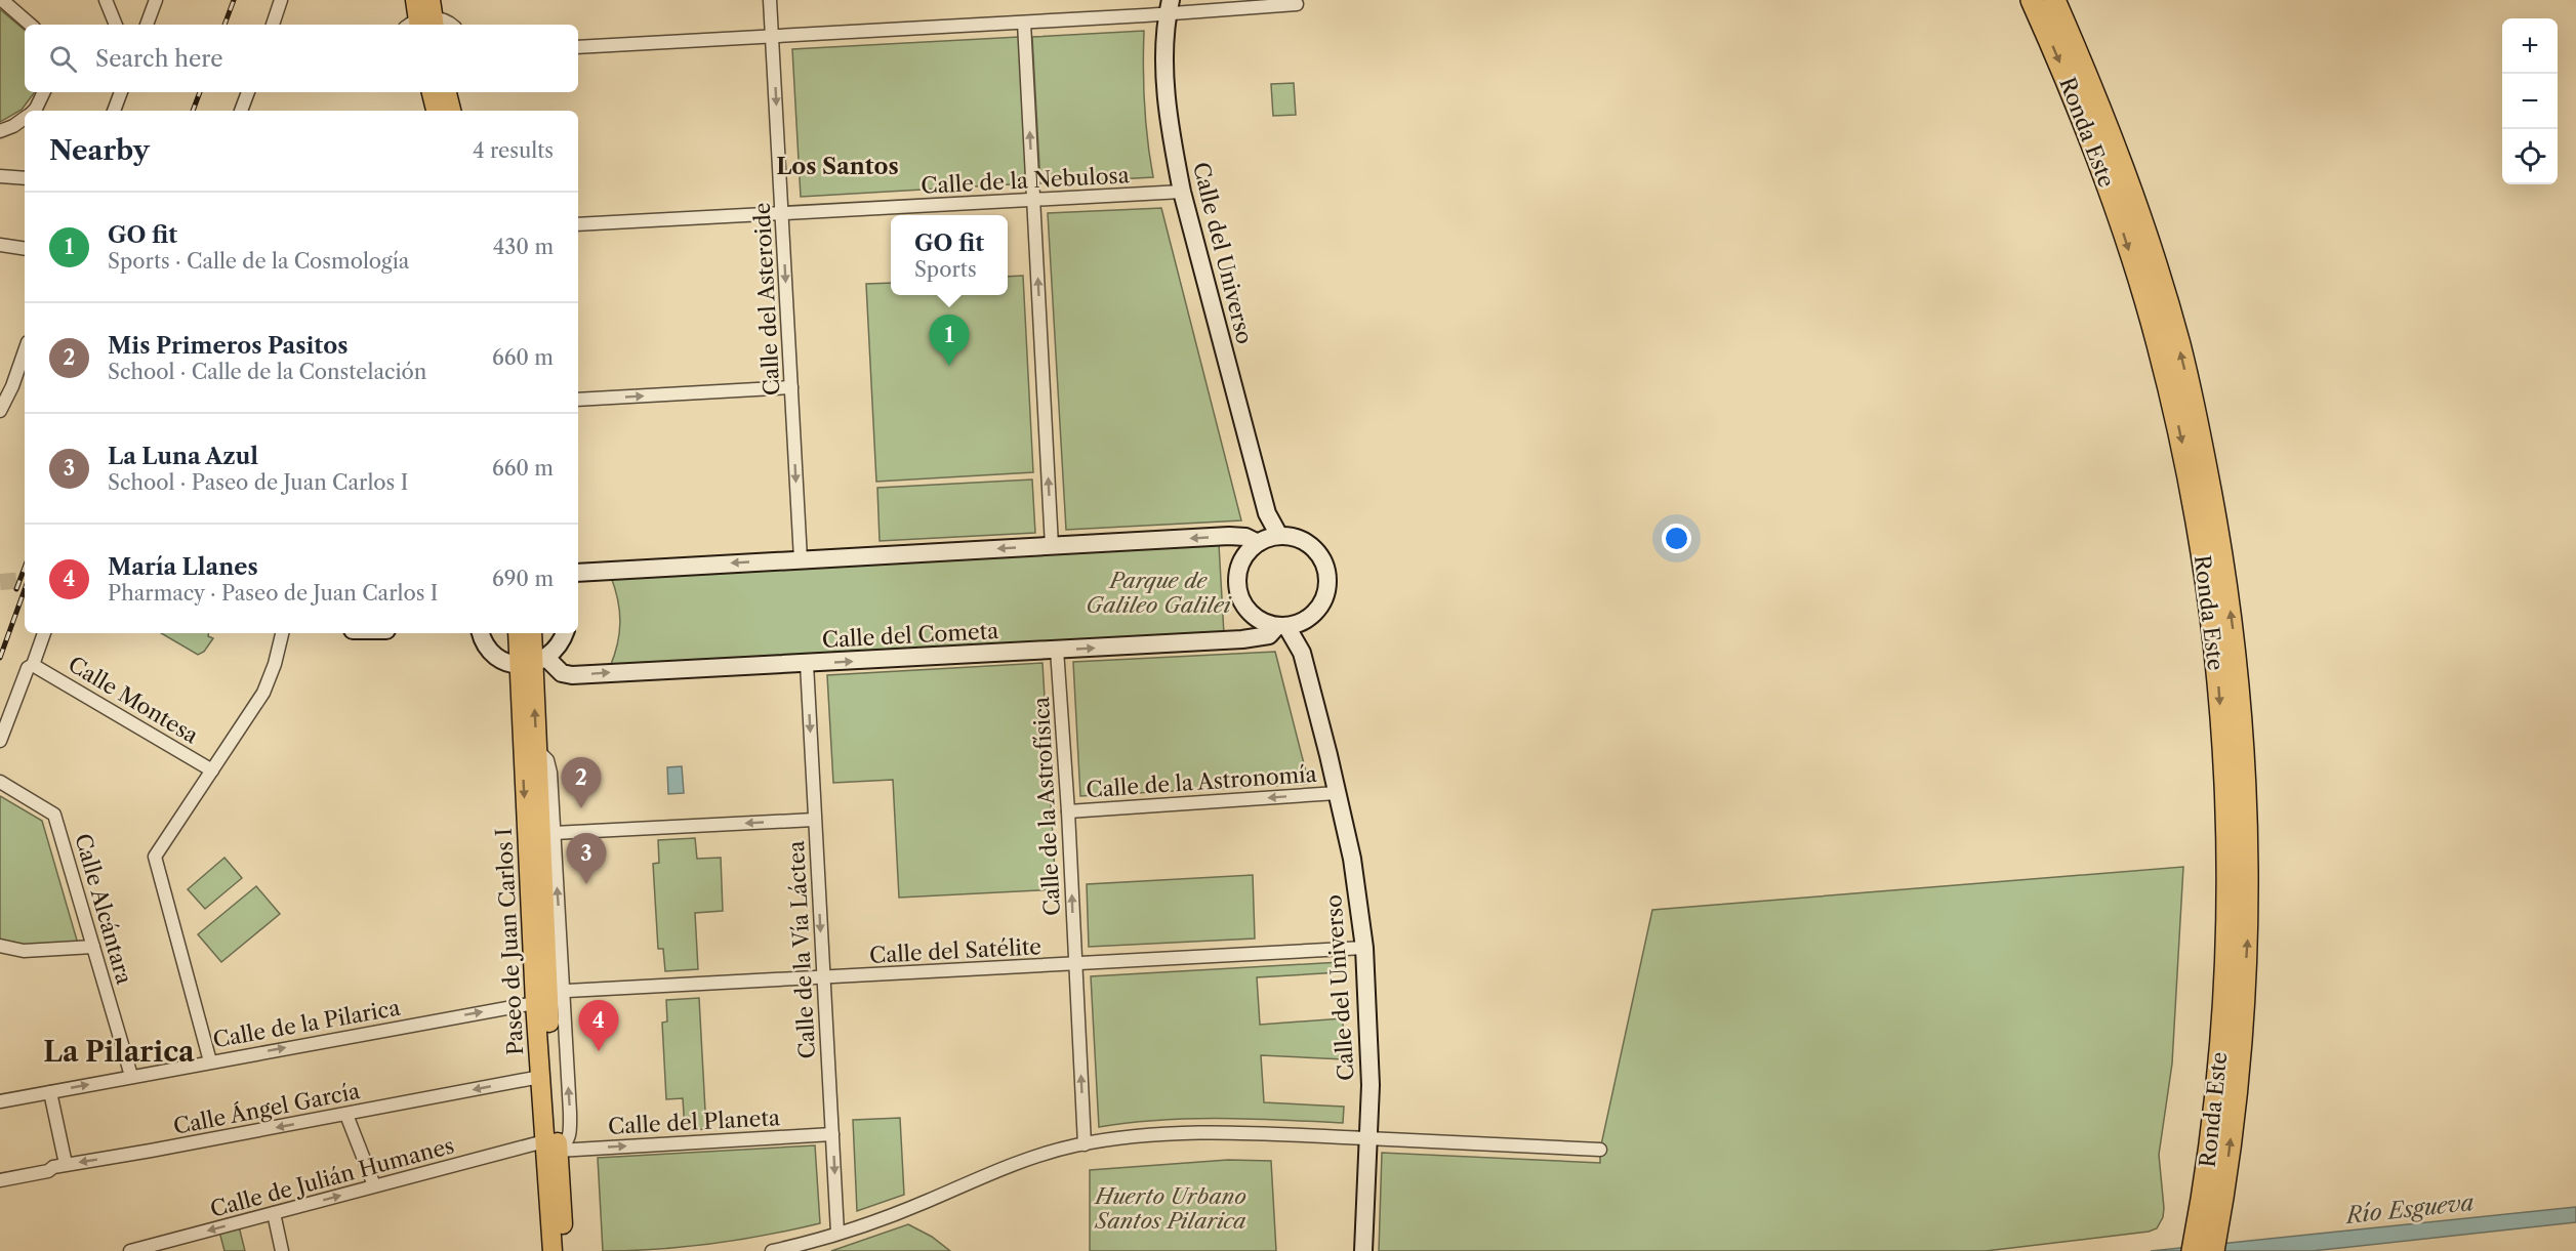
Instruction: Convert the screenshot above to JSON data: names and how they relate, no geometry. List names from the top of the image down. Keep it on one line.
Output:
{"streets":{"highway":["Ronda Este"],"main road":["Paseo de Juan Carlos I"],"street":["Calle de la Nebulosa","Calle del Universo","Calle del Asteroide","Calle del Cometa","Calle Montesa","Calle de la Astronomía","Calle de la Astrofísica","Calle Alcántara","Calle de la Vía Láctea","Calle del Satélite","Calle de la Pilarica","Calle Ángel García","Calle del Planeta","Calle de Julián Humanes"]},"crossings":[["Calle de la Nebulosa","Calle del Universo"],["Calle de la Nebulosa","Calle del Asteroide"],["Calle del Universo","Calle del Cometa"],["Calle del Universo","Calle de la Astronomía"],["Calle del Universo","Calle del Satélite"],["Calle del Cometa","Calle de la Astrofísica"],["Calle del Cometa","Paseo de Juan Carlos I"],["Calle del Cometa","Calle de la Vía Láctea"],["Calle de la Astronomía","Calle de la Astrofísica"],["Calle de la Astrofísica","Calle del Satélite"],["Calle Alcántara","Calle de la Pilarica"],["Paseo de Juan Carlos I","Calle del Satélite"],["Paseo de Juan Carlos I","Calle de la Pilarica"],["Paseo de Juan Carlos I","Calle Ángel García"],["Paseo de Juan Carlos I","Calle del Planeta"],["Paseo de Juan Carlos I","Calle de Julián Humanes"],["Calle de la Vía Láctea","Calle del Satélite"],["Calle de la Vía Láctea","Calle del Planeta"],["Calle del Satélite","Calle de la Pilarica"],["Calle del Planeta","Calle de Julián Humanes"]],"one_way":["Calle del Asteroide","Calle de la Astronomía","Calle de la Astrofísica","Calle de la Vía Láctea","Calle de la Pilarica","Calle Ángel García","Calle del Planeta"],"districts":["Los Santos","La Pilarica"],"water":["Río Esgueva"],"parks":["Parque de Galileo Galilei","Huerto Urbano Santos Pilarica"],"page":{"map_buttons":["+","−"],"search":"Search here","heading":["Nearby","4 results"],"list":[{"mark":"1","name":"GO fit","note":"Sports · Calle de la Cosmología","value":"430 m"},{"mark":"2","name":"Mis Primeros Pasitos","note":"School · Calle de la Constelación","value":"660 m"},{"mark":"3","name":"La Luna Azul","note":"School · Paseo de Juan Carlos I","value":"660 m"},{"mark":"4","name":"María Llanes","note":"Pharmacy · Paseo de Juan Carlos I","value":"690 m"}],"popup":["GO fit","Sports"],"pins":["1","2","3","4"]}}
